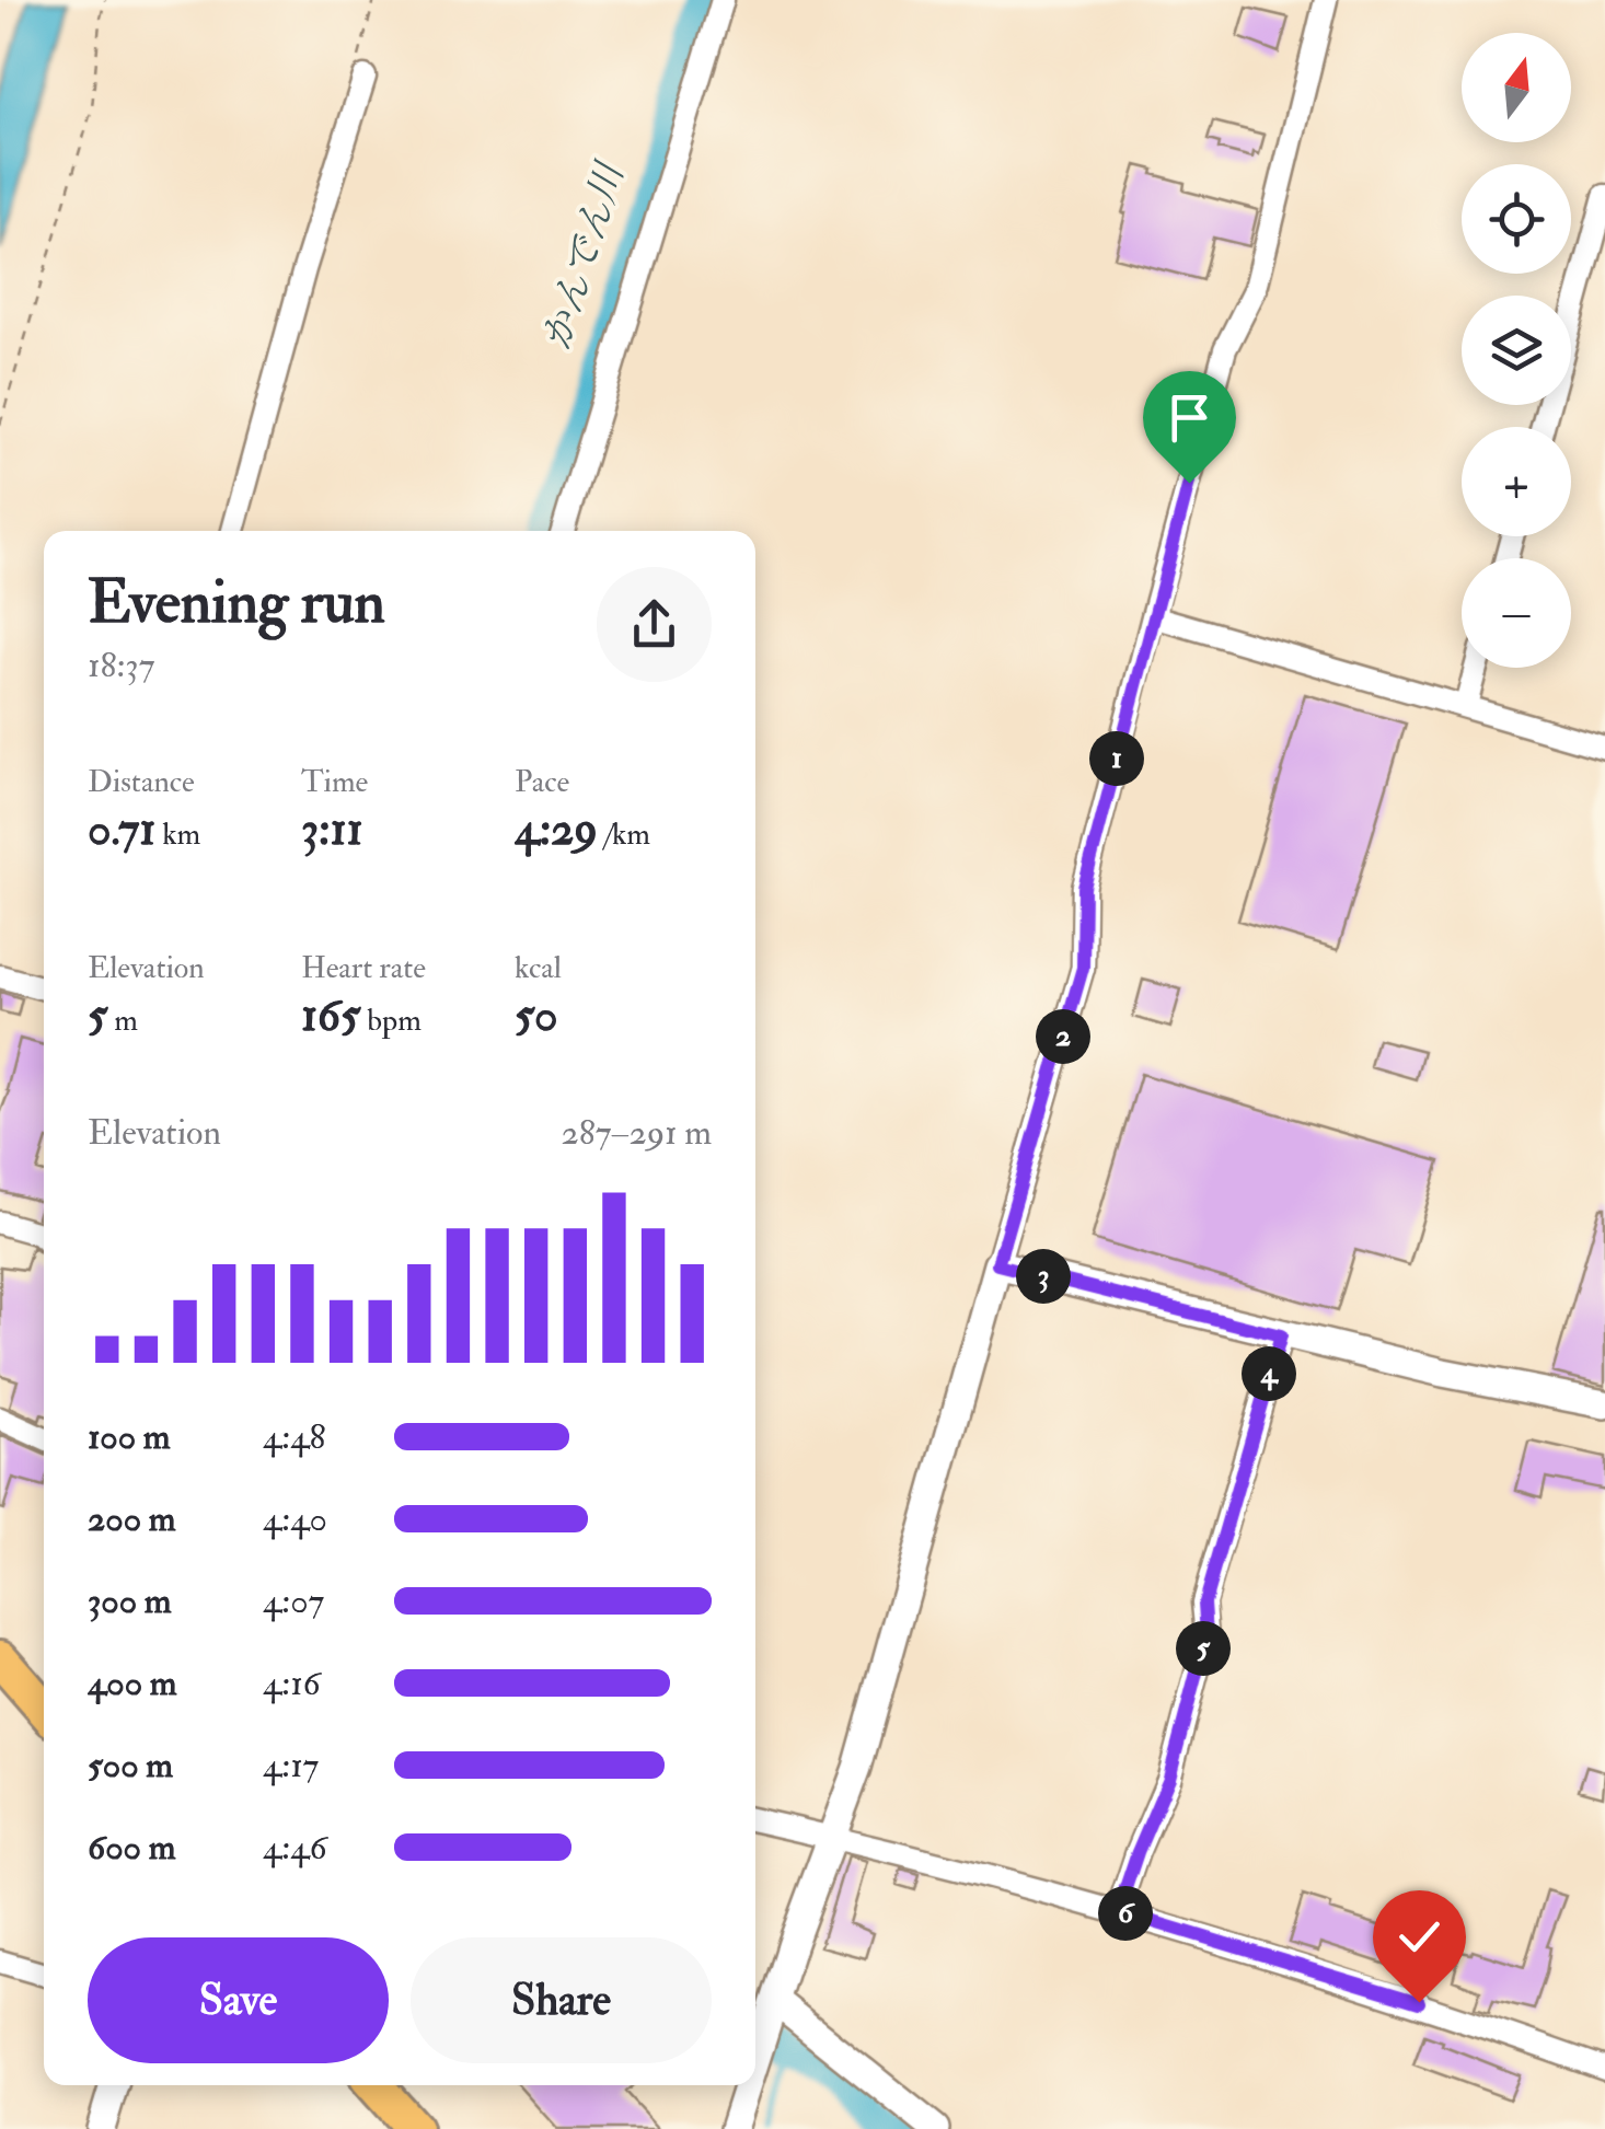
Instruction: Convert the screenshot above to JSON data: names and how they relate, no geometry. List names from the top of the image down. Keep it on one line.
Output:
{"water":["かんでん川"],"north":"top","page":{"map_buttons":["+","−"],"heading":["Evening run","18:37"],"stats":[["Distance","0.71 km"],["Time","3:11"],["Pace","4:29 /km"],["Elevation","5 m"],["Heart rate","165 bpm"],["kcal","50"]],"pins":["1","2","3","4","5","6"],"chart":["Elevation","287–291 m"],"list":[{"name":"100 m","note":"4:48"},{"name":"200 m","note":"4:40"},{"name":"300 m","note":"4:07"},{"name":"400 m","note":"4:16"},{"name":"500 m","note":"4:17"},{"name":"600 m","note":"4:46"}],"buttons":["Save","Share"]}}
